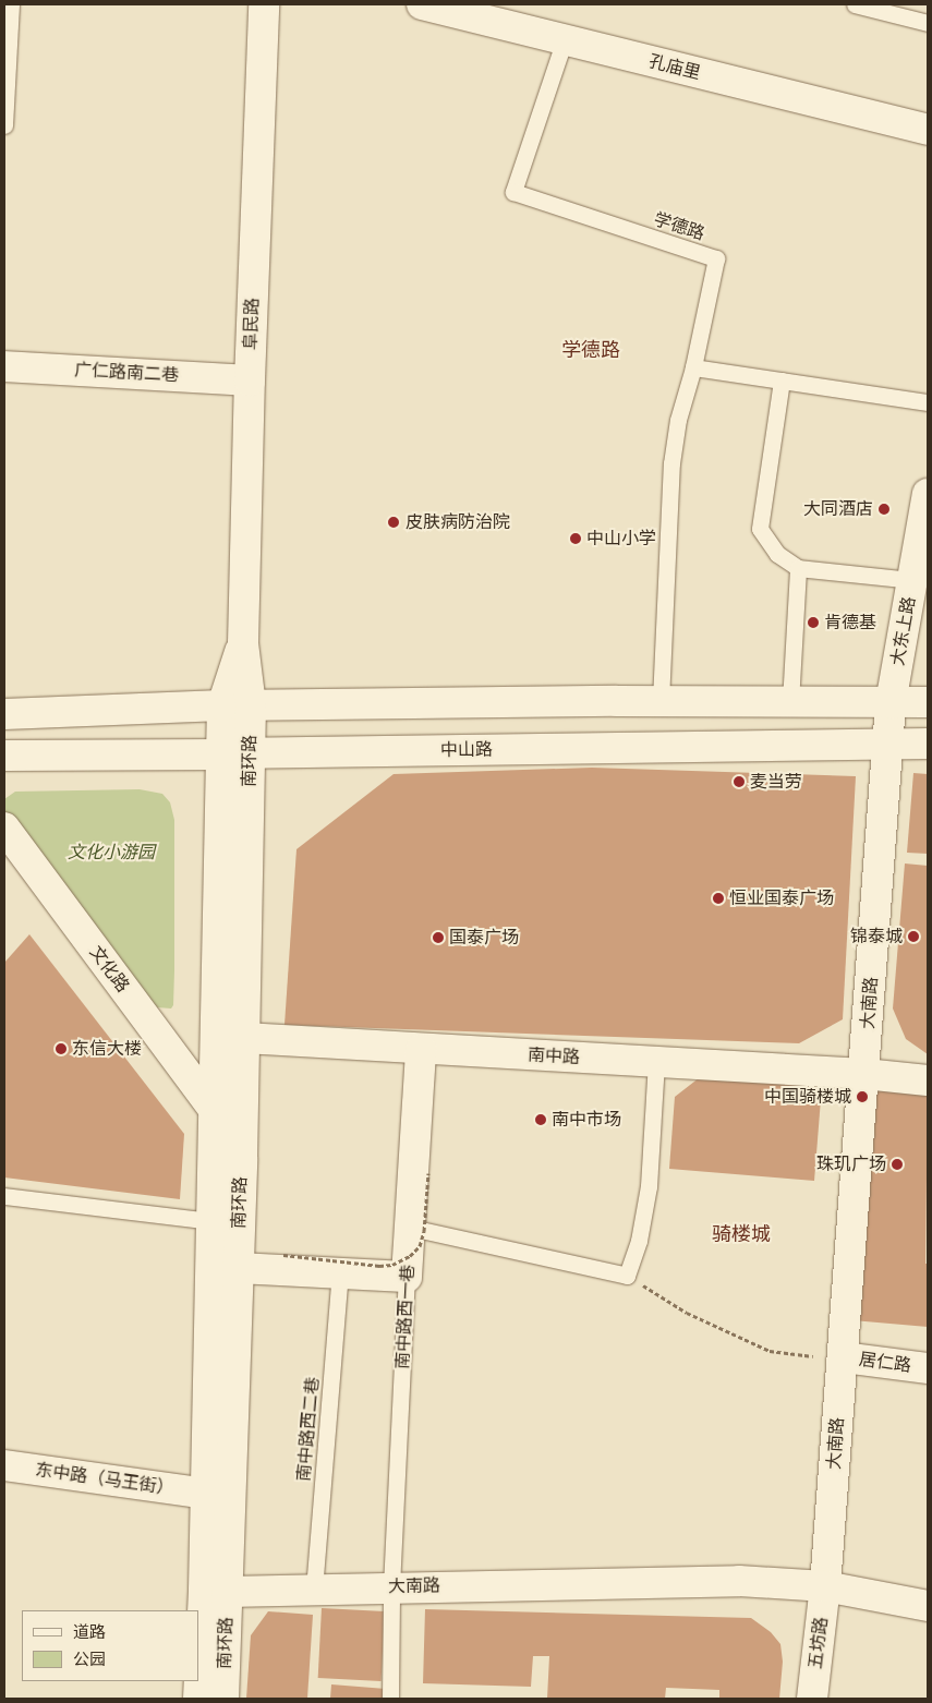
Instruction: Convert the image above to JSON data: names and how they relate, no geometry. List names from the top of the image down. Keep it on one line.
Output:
{"streets":{"street":["孔庙里","阜民路","广仁路南二巷","大东上路","中山路","南环路","文化路","大南路","南中路","南中路西一巷","居仁路","东中路（马王街）","五坊路"],"lane":["学德路","南中路西二巷"]},"crossings":[["孔庙里","学德路"],["阜民路","广仁路南二巷"],["阜民路","南环路"],["大东上路","大南路"],["中山路","南环路"],["中山路","大南路"],["南环路","文化路"],["南环路","大南路"],["南环路","南中路"],["南环路","东中路（马王街）"],["大南路","南中路"],["大南路","南中路西一巷"],["大南路","居仁路"],["大南路","南中路西二巷"],["大南路","五坊路"],["南中路","南中路西一巷"]],"districts":["学德路","骑楼城"],"parks":["文化小游园"],"places":["大同酒店","皮肤病防治院","中山小学","肯德基","麦当劳","恒业国泰广场","锦泰城","国泰广场","东信大楼","中国骑楼城","南中市场","珠玑广场"],"legend":["道路","公园"]}
